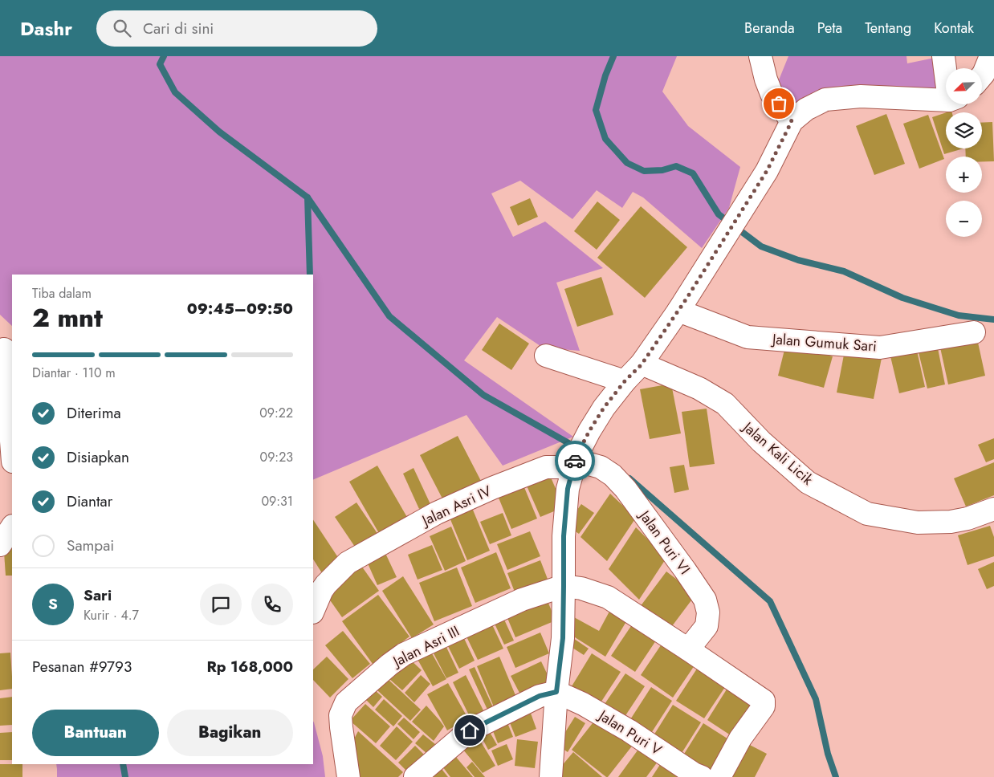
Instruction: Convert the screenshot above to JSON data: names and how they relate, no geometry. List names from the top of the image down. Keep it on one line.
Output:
{"streets":{"street":["Jalan Gumuk Sari","Jalan Kali Licik","Jalan Asri IV","Jalan Puri VI","Jalan Asri III","Jalan Puri V"]},"crossings":[["Jalan Asri IV","Jalan Puri VI"]],"north":"bottom left","page":{"header":"Dashr","search":"Cari di sini","nav":["Beranda","Peta","Tentang","Kontak"],"map_buttons":["+","−"],"heading":["2 mnt","Tiba dalam","09:45–09:50"],"panel":["Sari","Kurir · 4.7","Pesanan #9793","Rp 168,000"],"bar":"Diantar · 110 m","list":[["Diterima","09:22"],["Disiapkan","09:23"],["Diantar","09:31"],"Sampai"],"round":"S","buttons":["Bantuan","Bagikan"]}}
